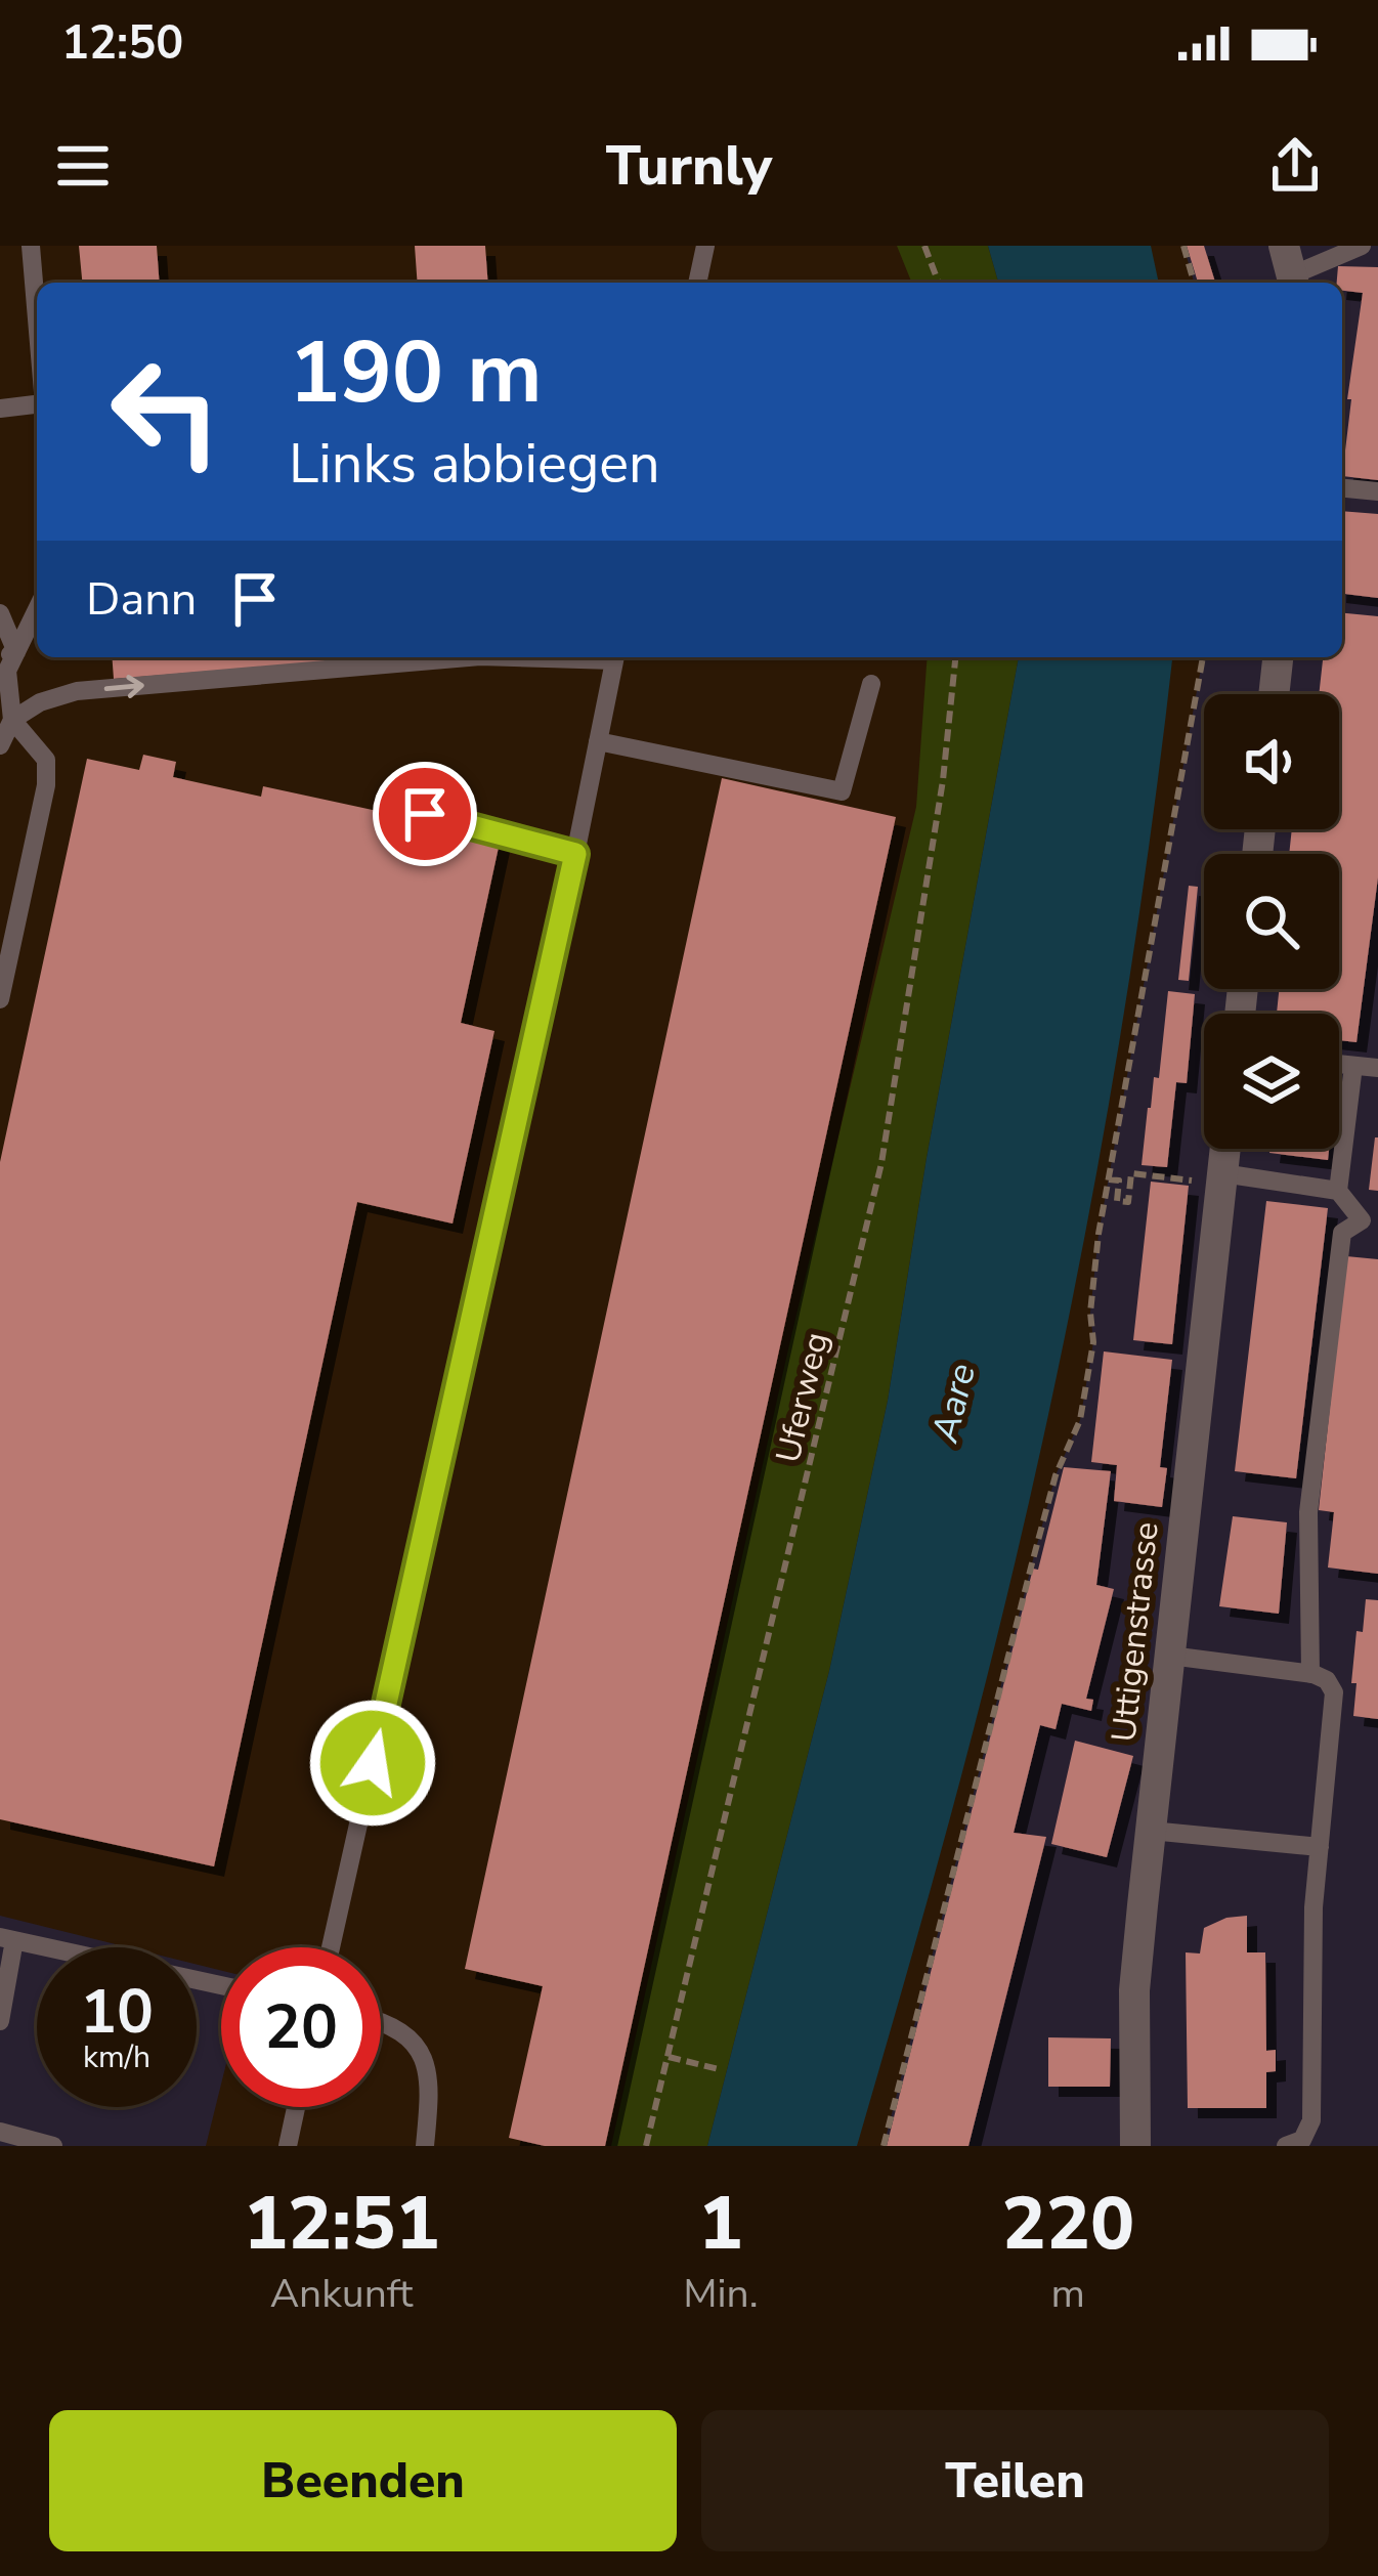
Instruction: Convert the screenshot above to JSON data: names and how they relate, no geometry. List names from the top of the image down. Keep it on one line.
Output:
{"streets":{"street":["Uttigenstrasse"],"path":["Uferweg"]},"water":["Aare"],"page":{"status":"12:50","header":"Turnly","turn":["190 m","Links abbiegen"],"then":"Dann","speed":"10 km/h","limit":"20","eta":["12:51","Ankunft","1","Min.","220","m"],"buttons":["Beenden","Teilen"]}}
